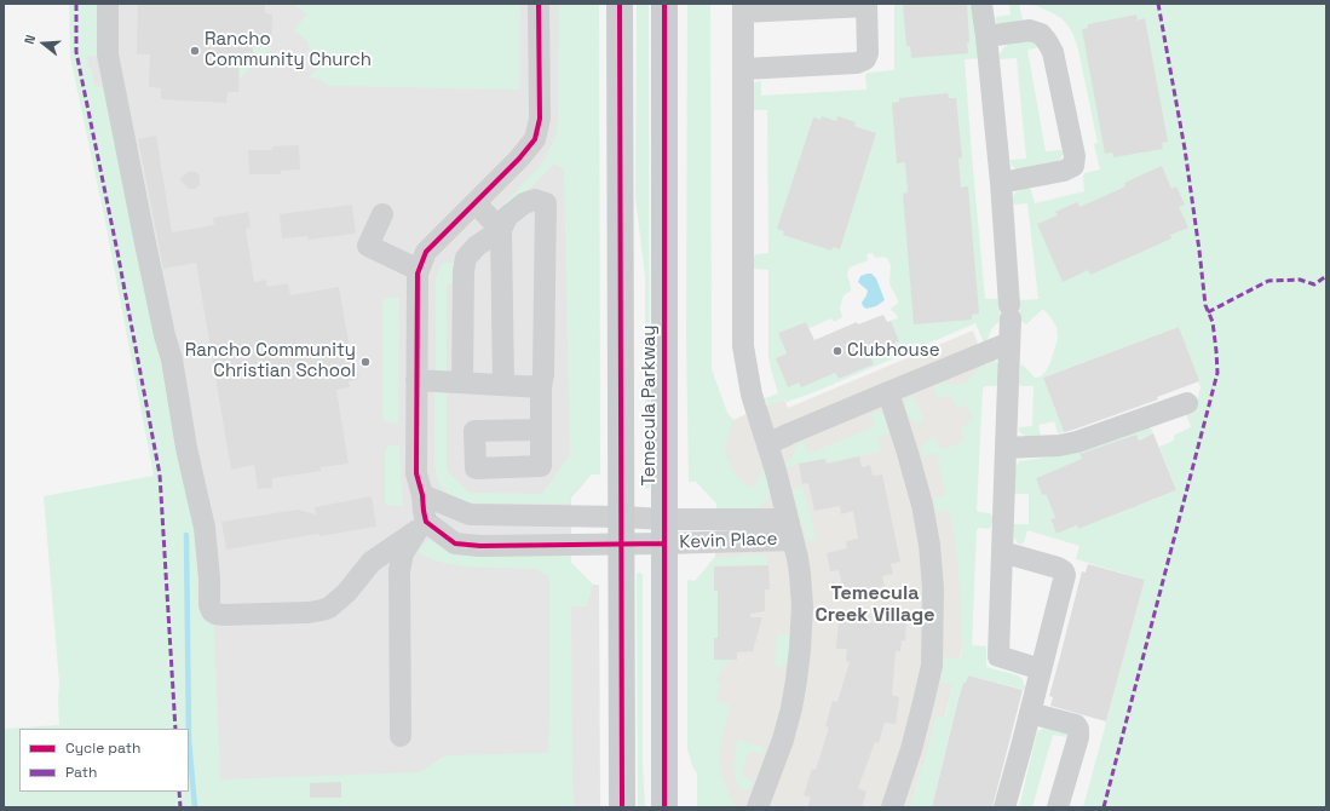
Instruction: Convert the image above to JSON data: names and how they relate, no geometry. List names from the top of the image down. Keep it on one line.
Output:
{"streets":{"main road":["Temecula Parkway"],"street":["Kevin Place"]},"crossings":[["Temecula Parkway","Kevin Place"]],"districts":["Temecula Creek Village"],"places":["Rancho Community Church","Clubhouse","Rancho Community Christian School"],"legend":["Cycle path","Path"],"north":"left"}
